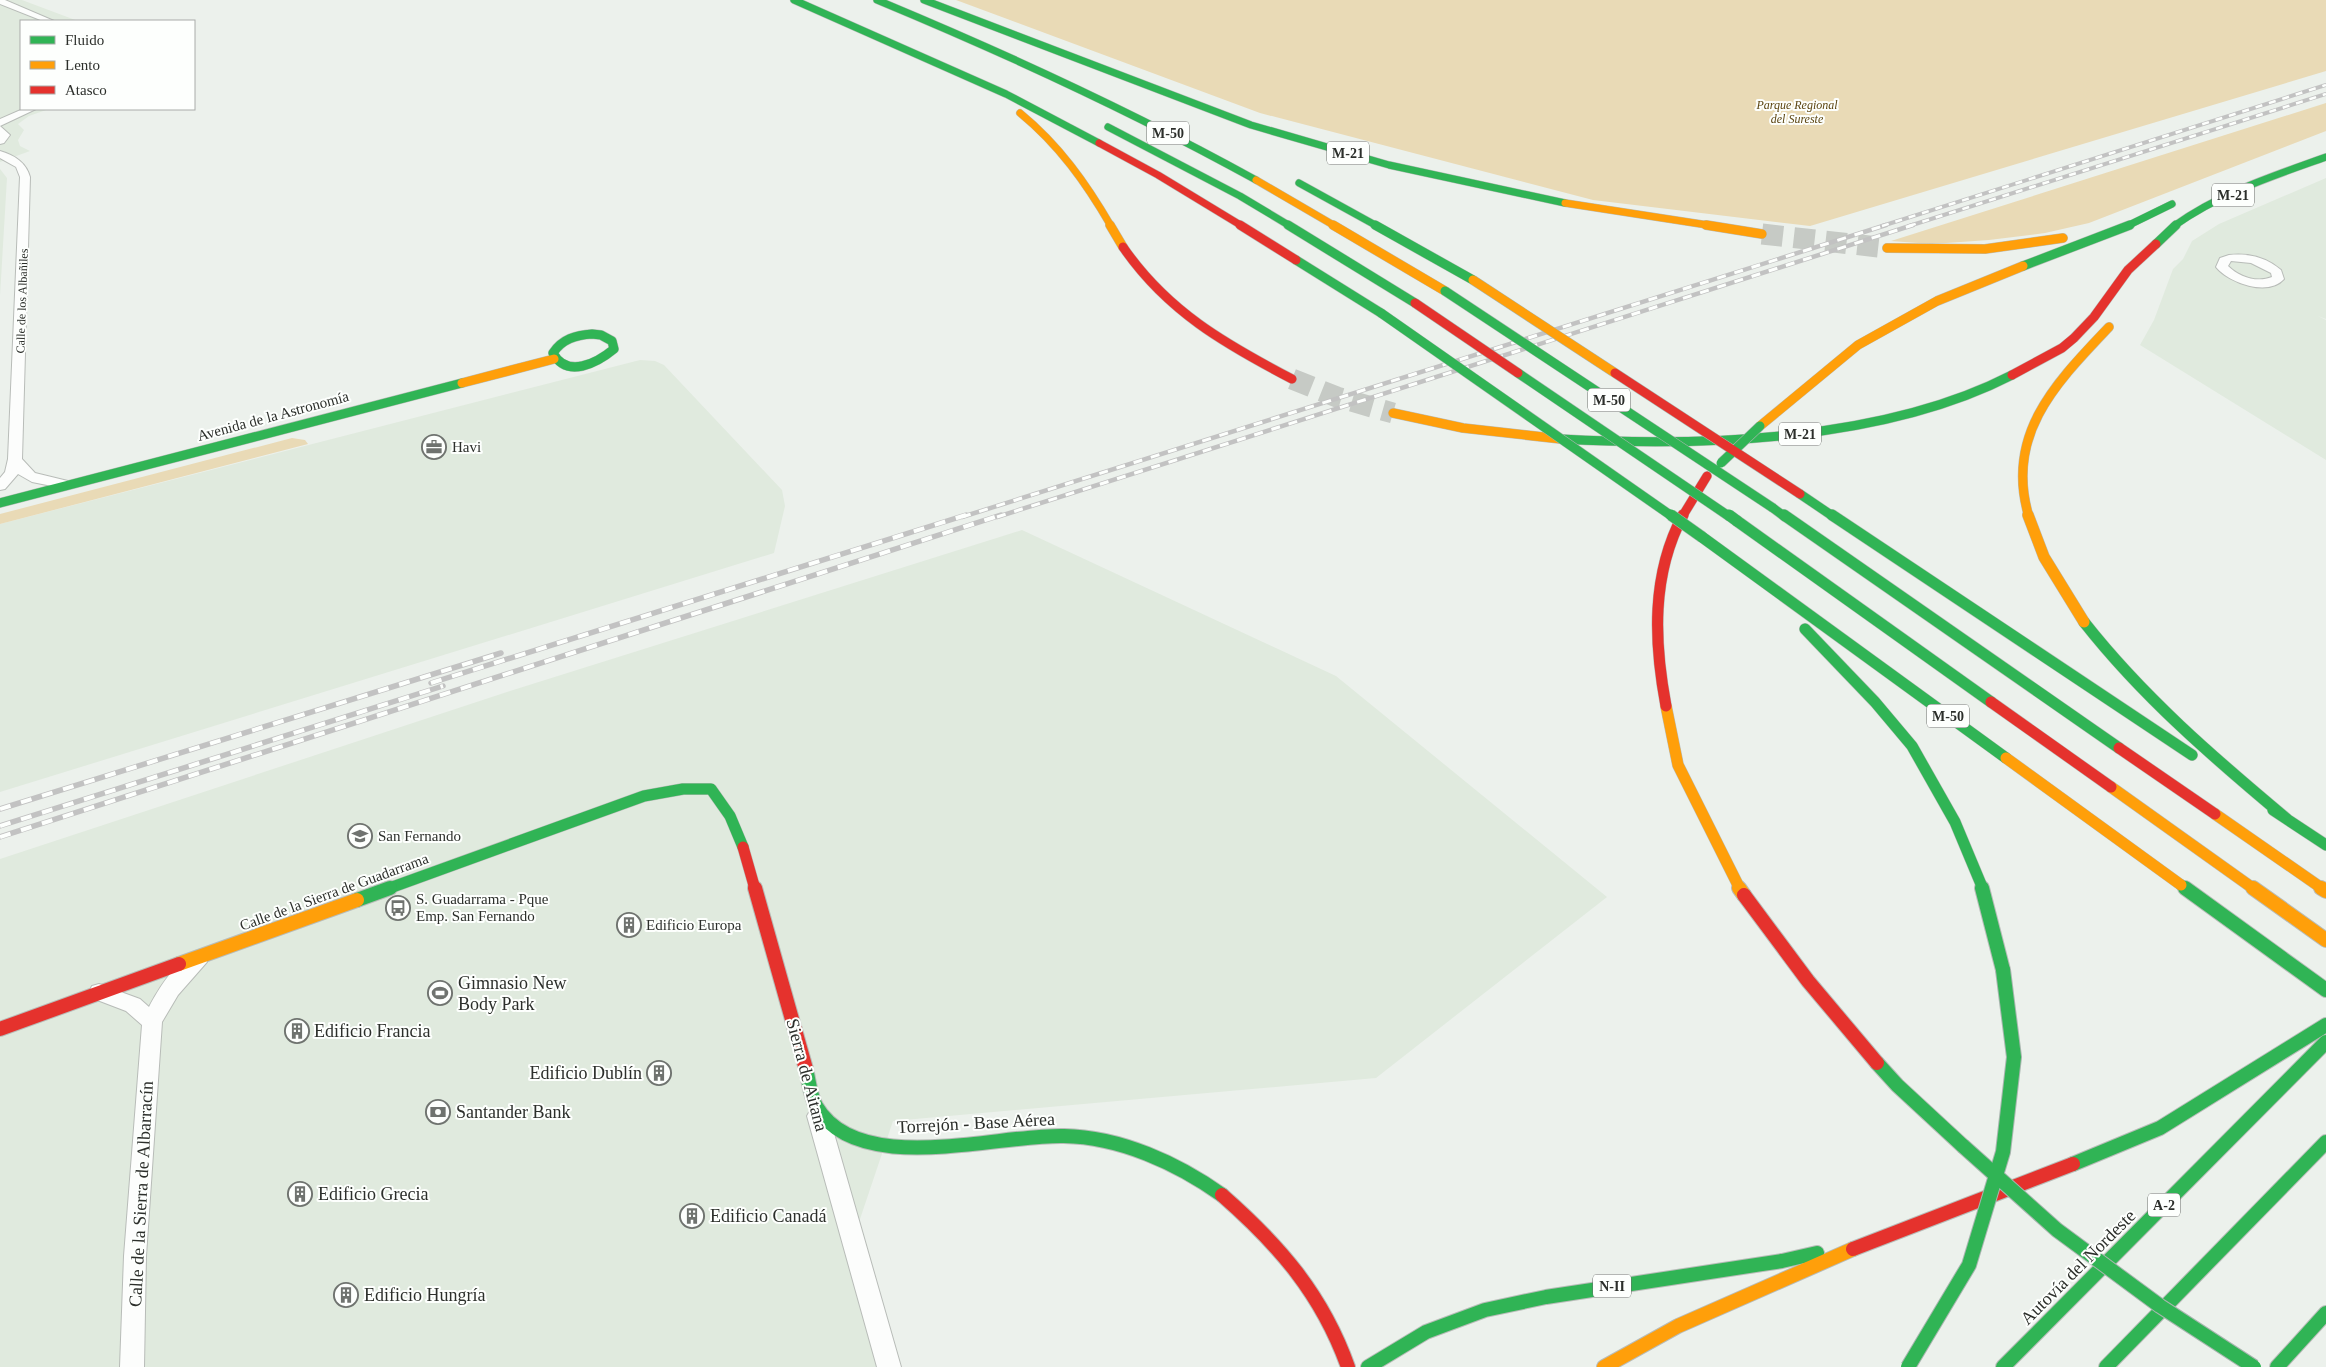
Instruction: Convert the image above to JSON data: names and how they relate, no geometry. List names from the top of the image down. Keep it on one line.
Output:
{"streets":{"main road":["M-50","M-21","Avenida de la Astronomía","Calle de la Sierra de Guadarrama","Sierra de Aitana","Torrejón - Base Aérea","A-2","Autovía del Nordeste","N-II"],"street":["Calle de los Albañiles","Calle de la Sierra de Albarracín"]},"crossings":[["Calle de la Sierra de Guadarrama","Sierra de Aitana"],["Calle de la Sierra de Guadarrama","Calle de la Sierra de Albarracín"],["Sierra de Aitana","Torrejón - Base Aérea"]],"parks":["Parque Regional del Sureste"],"places":{"office":["Havi"],"school or university":["San Fernando"],"bus stop":["S. Guadarrama - Pque Emp. San Fernando"],"building":["Edificio Europa","Edificio Francia","Edificio Dublín","Edificio Grecia","Edificio Canadá","Edificio Hungría"],"sports":["Gimnasio New Body Park"],"bank":["Santander Bank"]},"legend":["Fluido","Lento","Atasco"]}
